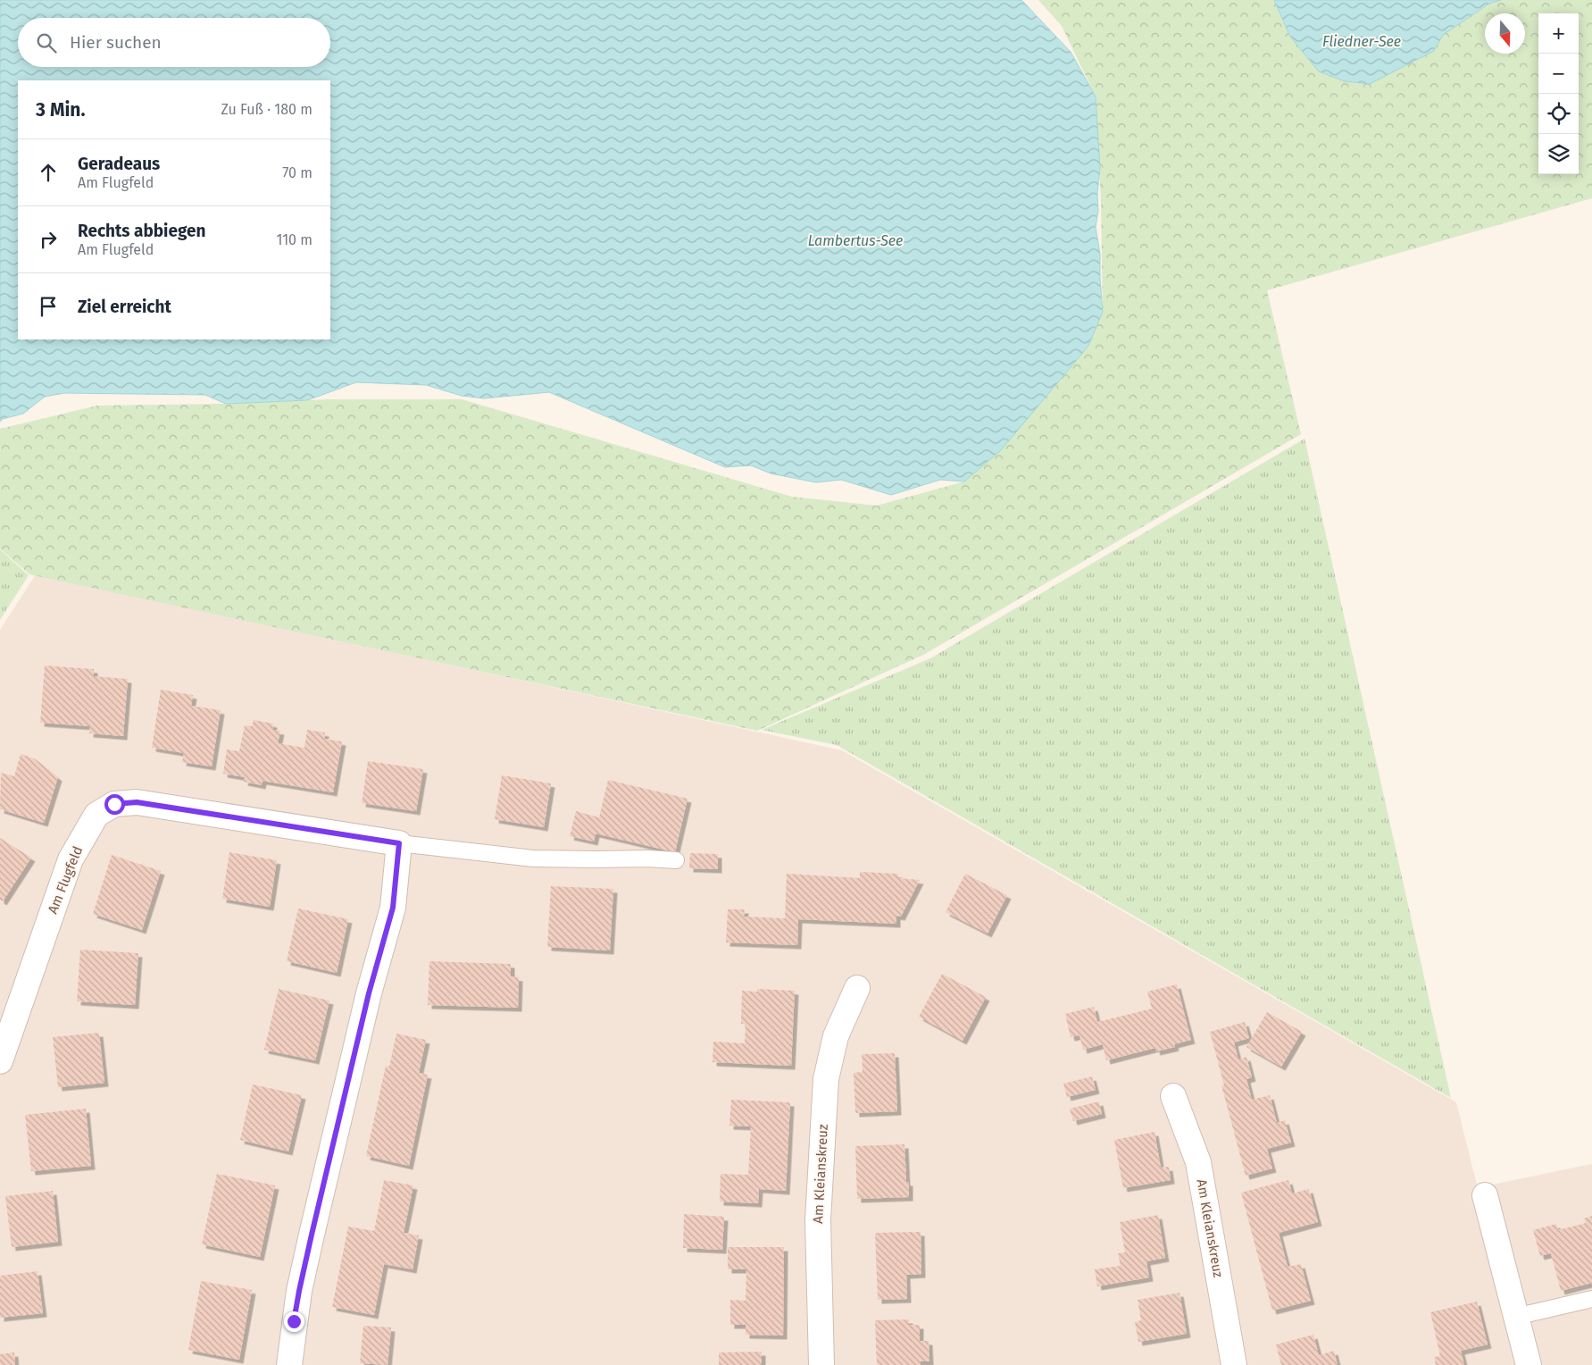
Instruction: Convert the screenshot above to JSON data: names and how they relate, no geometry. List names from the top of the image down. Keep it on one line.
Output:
{"streets":{"street":["Am Flugfeld","Am Kleianskreuz"]},"water":["Fliedner-See","Lambertus-See"],"north":"bottom","page":{"map_buttons":["+","−"],"search":"Hier suchen","heading":["3 Min.","Zu Fuß · 180 m"],"list":[["Geradeaus","Am Flugfeld","70 m"],["Rechts abbiegen","Am Flugfeld","110 m"],"Ziel erreicht"]}}
